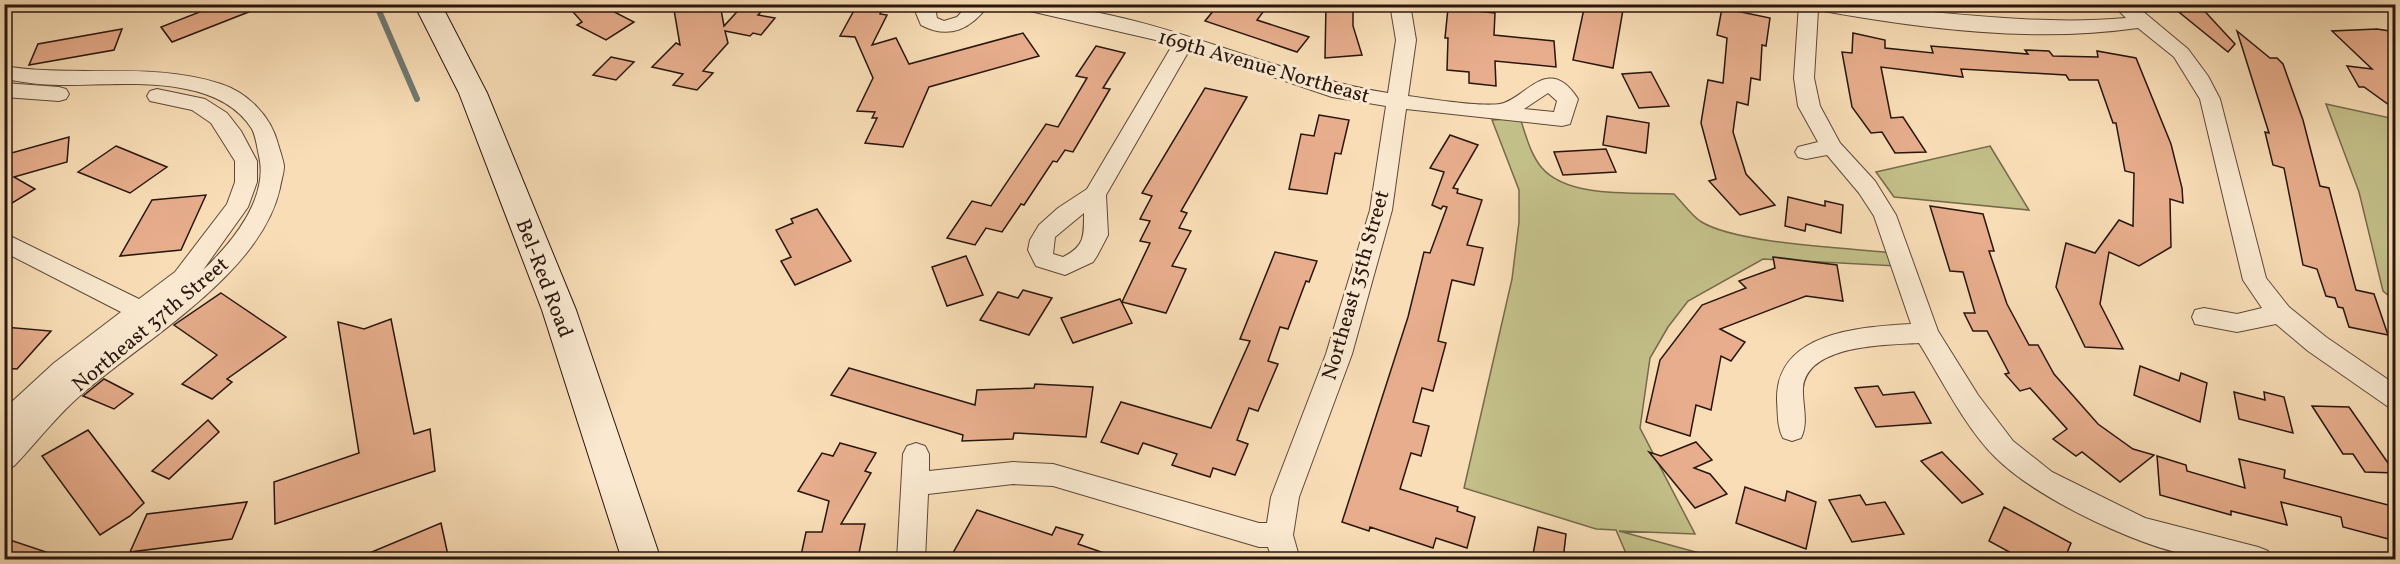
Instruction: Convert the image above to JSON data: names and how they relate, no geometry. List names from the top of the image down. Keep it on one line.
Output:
{"streets":{"main road":["Bel-Red Road"],"street":["169th Avenue Northeast","Northeast 35th Street","Northeast 37th Street"]},"crossings":[["169th Avenue Northeast","Northeast 35th Street"]]}
